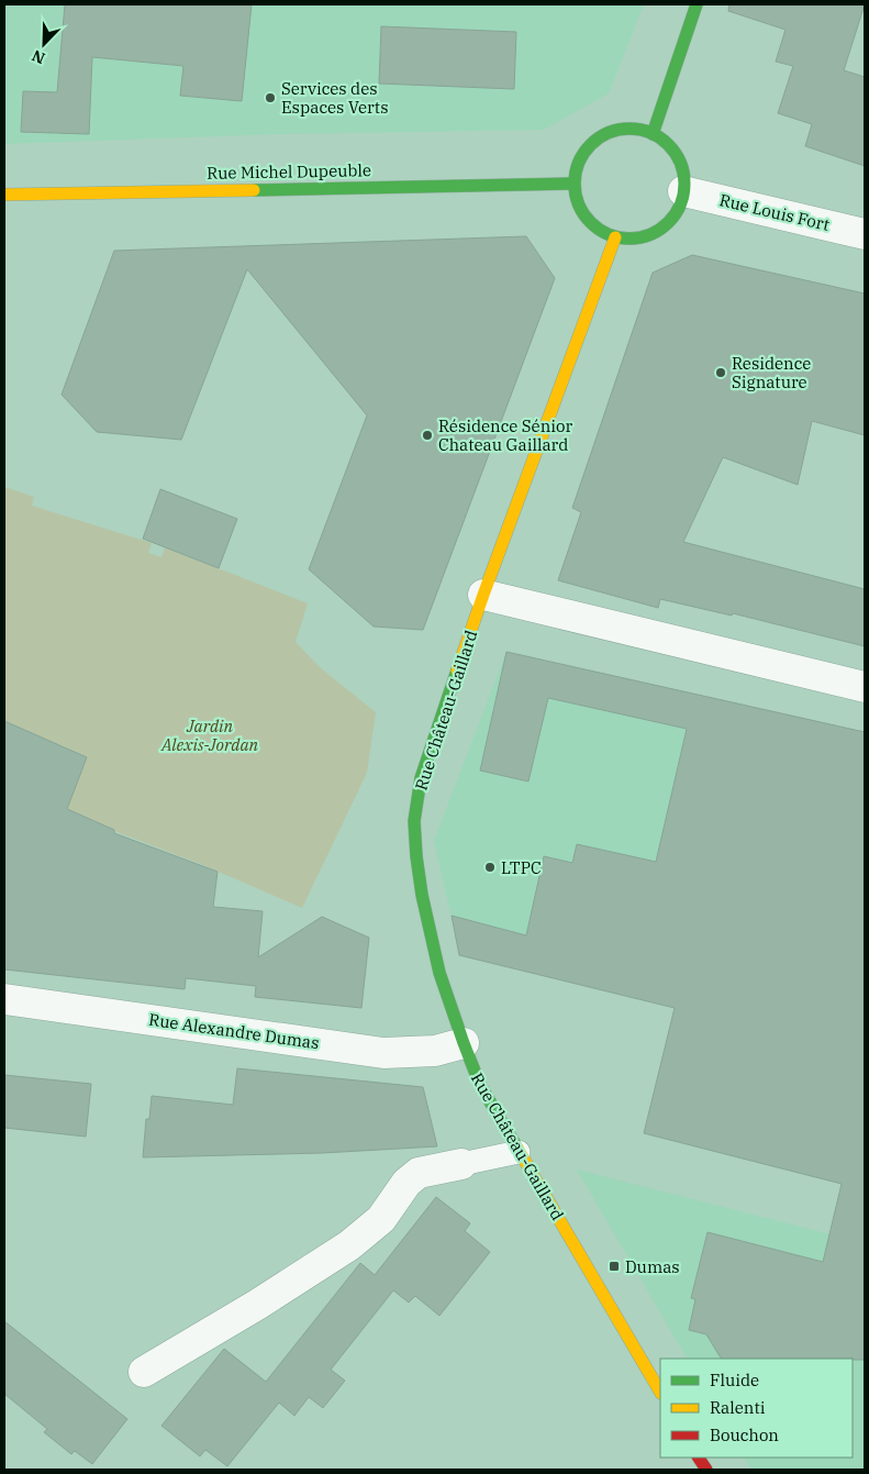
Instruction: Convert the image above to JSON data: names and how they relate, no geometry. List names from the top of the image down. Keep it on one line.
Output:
{"streets":{"street":["Rue Michel Dupeuble","Rue Louis Fort","Rue Château-Gaillard","Rue Alexandre Dumas"]},"crossings":[["Rue Michel Dupeuble","Rue Louis Fort"],["Rue Michel Dupeuble","Rue Château-Gaillard"],["Rue Louis Fort","Rue Château-Gaillard"],["Rue Château-Gaillard","Rue Alexandre Dumas"]],"parks":["Jardin Alexis-Jordan"],"places":{"other":["Services des Espaces Verts","Residence Signature","Résidence Sénior Chateau Gaillard","LTPC"],"transit":["Dumas"]},"legend":["Fluide","Ralenti","Bouchon"],"north":"bottom left"}
